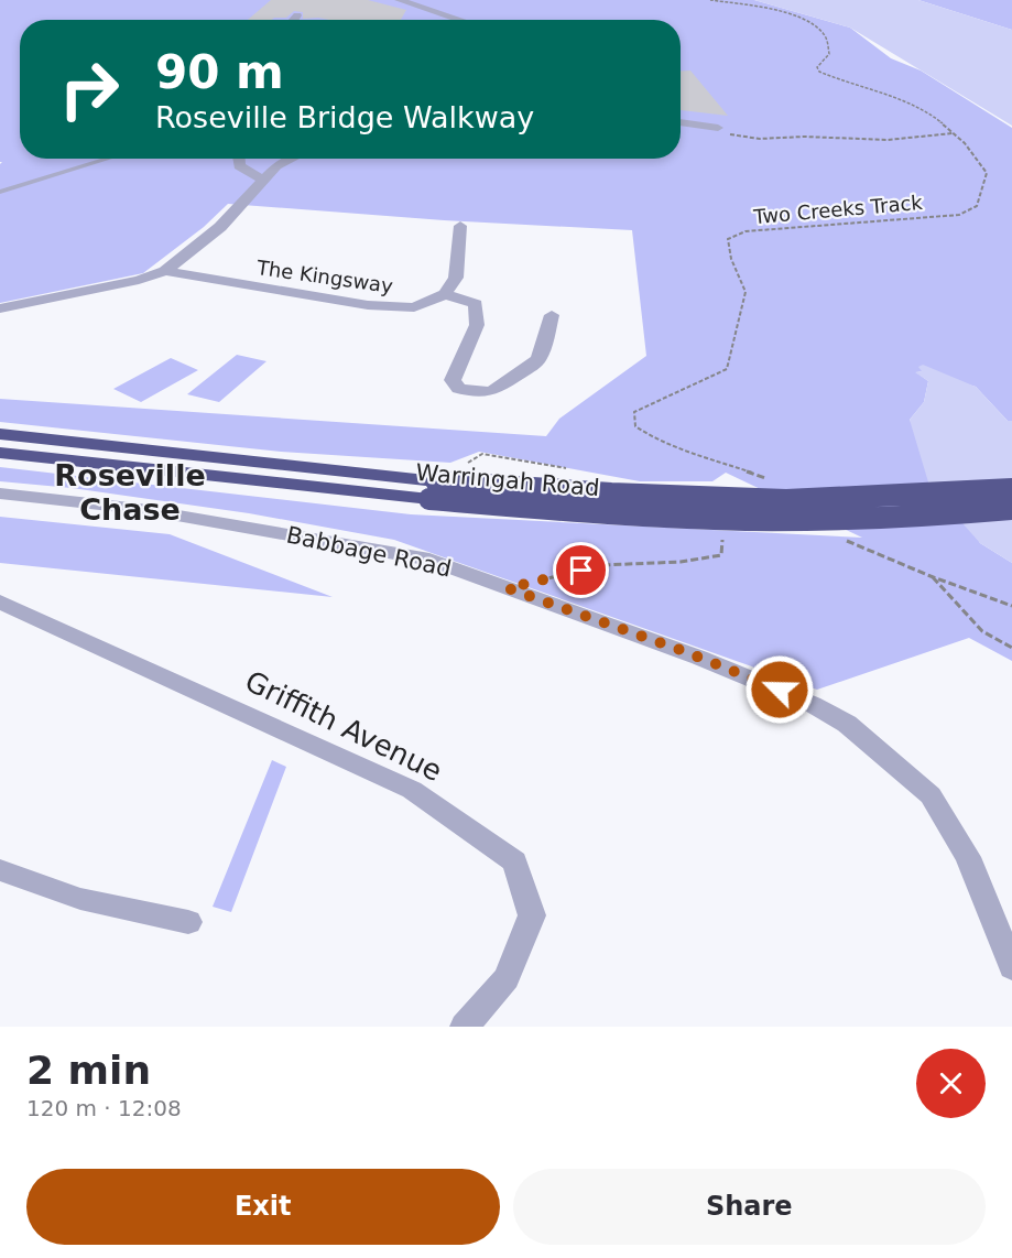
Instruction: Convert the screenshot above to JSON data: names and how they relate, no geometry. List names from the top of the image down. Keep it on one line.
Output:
{"streets":{"highway":["Warringah Road"],"street":["The Kingsway","Babbage Road","Griffith Avenue"],"path":["Two Creeks Track"]},"districts":["Roseville Chase"],"page":{"turn":["90 m","Roseville Bridge Walkway"],"heading":["2 min","120 m · 12:08"],"buttons":["Exit","Share"]}}
